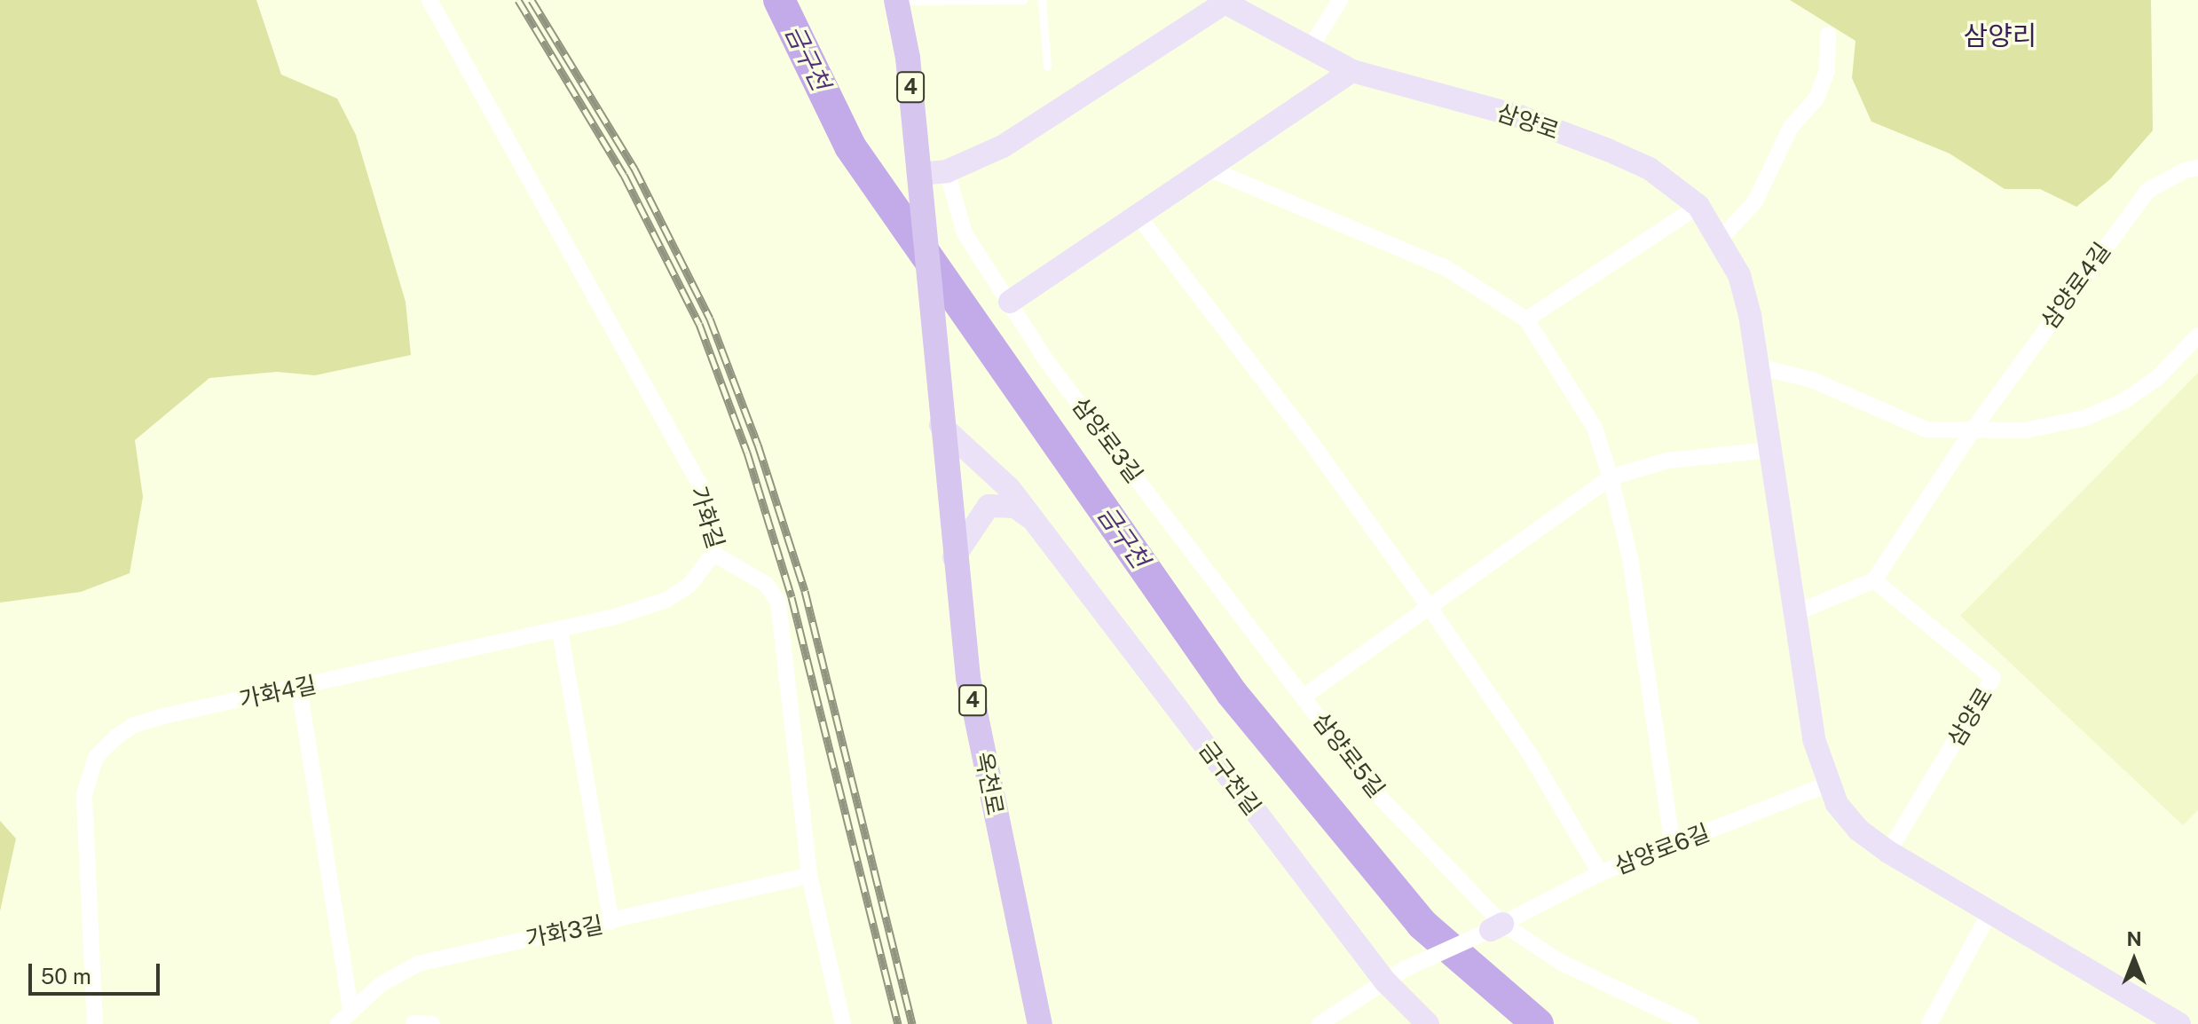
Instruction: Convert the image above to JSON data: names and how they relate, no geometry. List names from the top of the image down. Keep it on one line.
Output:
{"streets":{"main road":["4","옥천로"],"street":["삼양로","삼양로4길","삼양로3길","가화길","가화4길","삼양로5길","금구천길","삼양로6길","가화3길"]},"crossings":[["4","옥천로"],["삼양로","삼양로5길"],["삼양로","삼양로6길"],["삼양로3길","삼양로5길"],["가화길","가화4길"],["가화길","가화3길"],["삼양로5길","삼양로6길"],["금구천길","옥천로"],["금구천길","삼양로6길"]],"districts":["삼양리"],"water":["금구천"],"scale_bar":"50 m","north":"top"}
